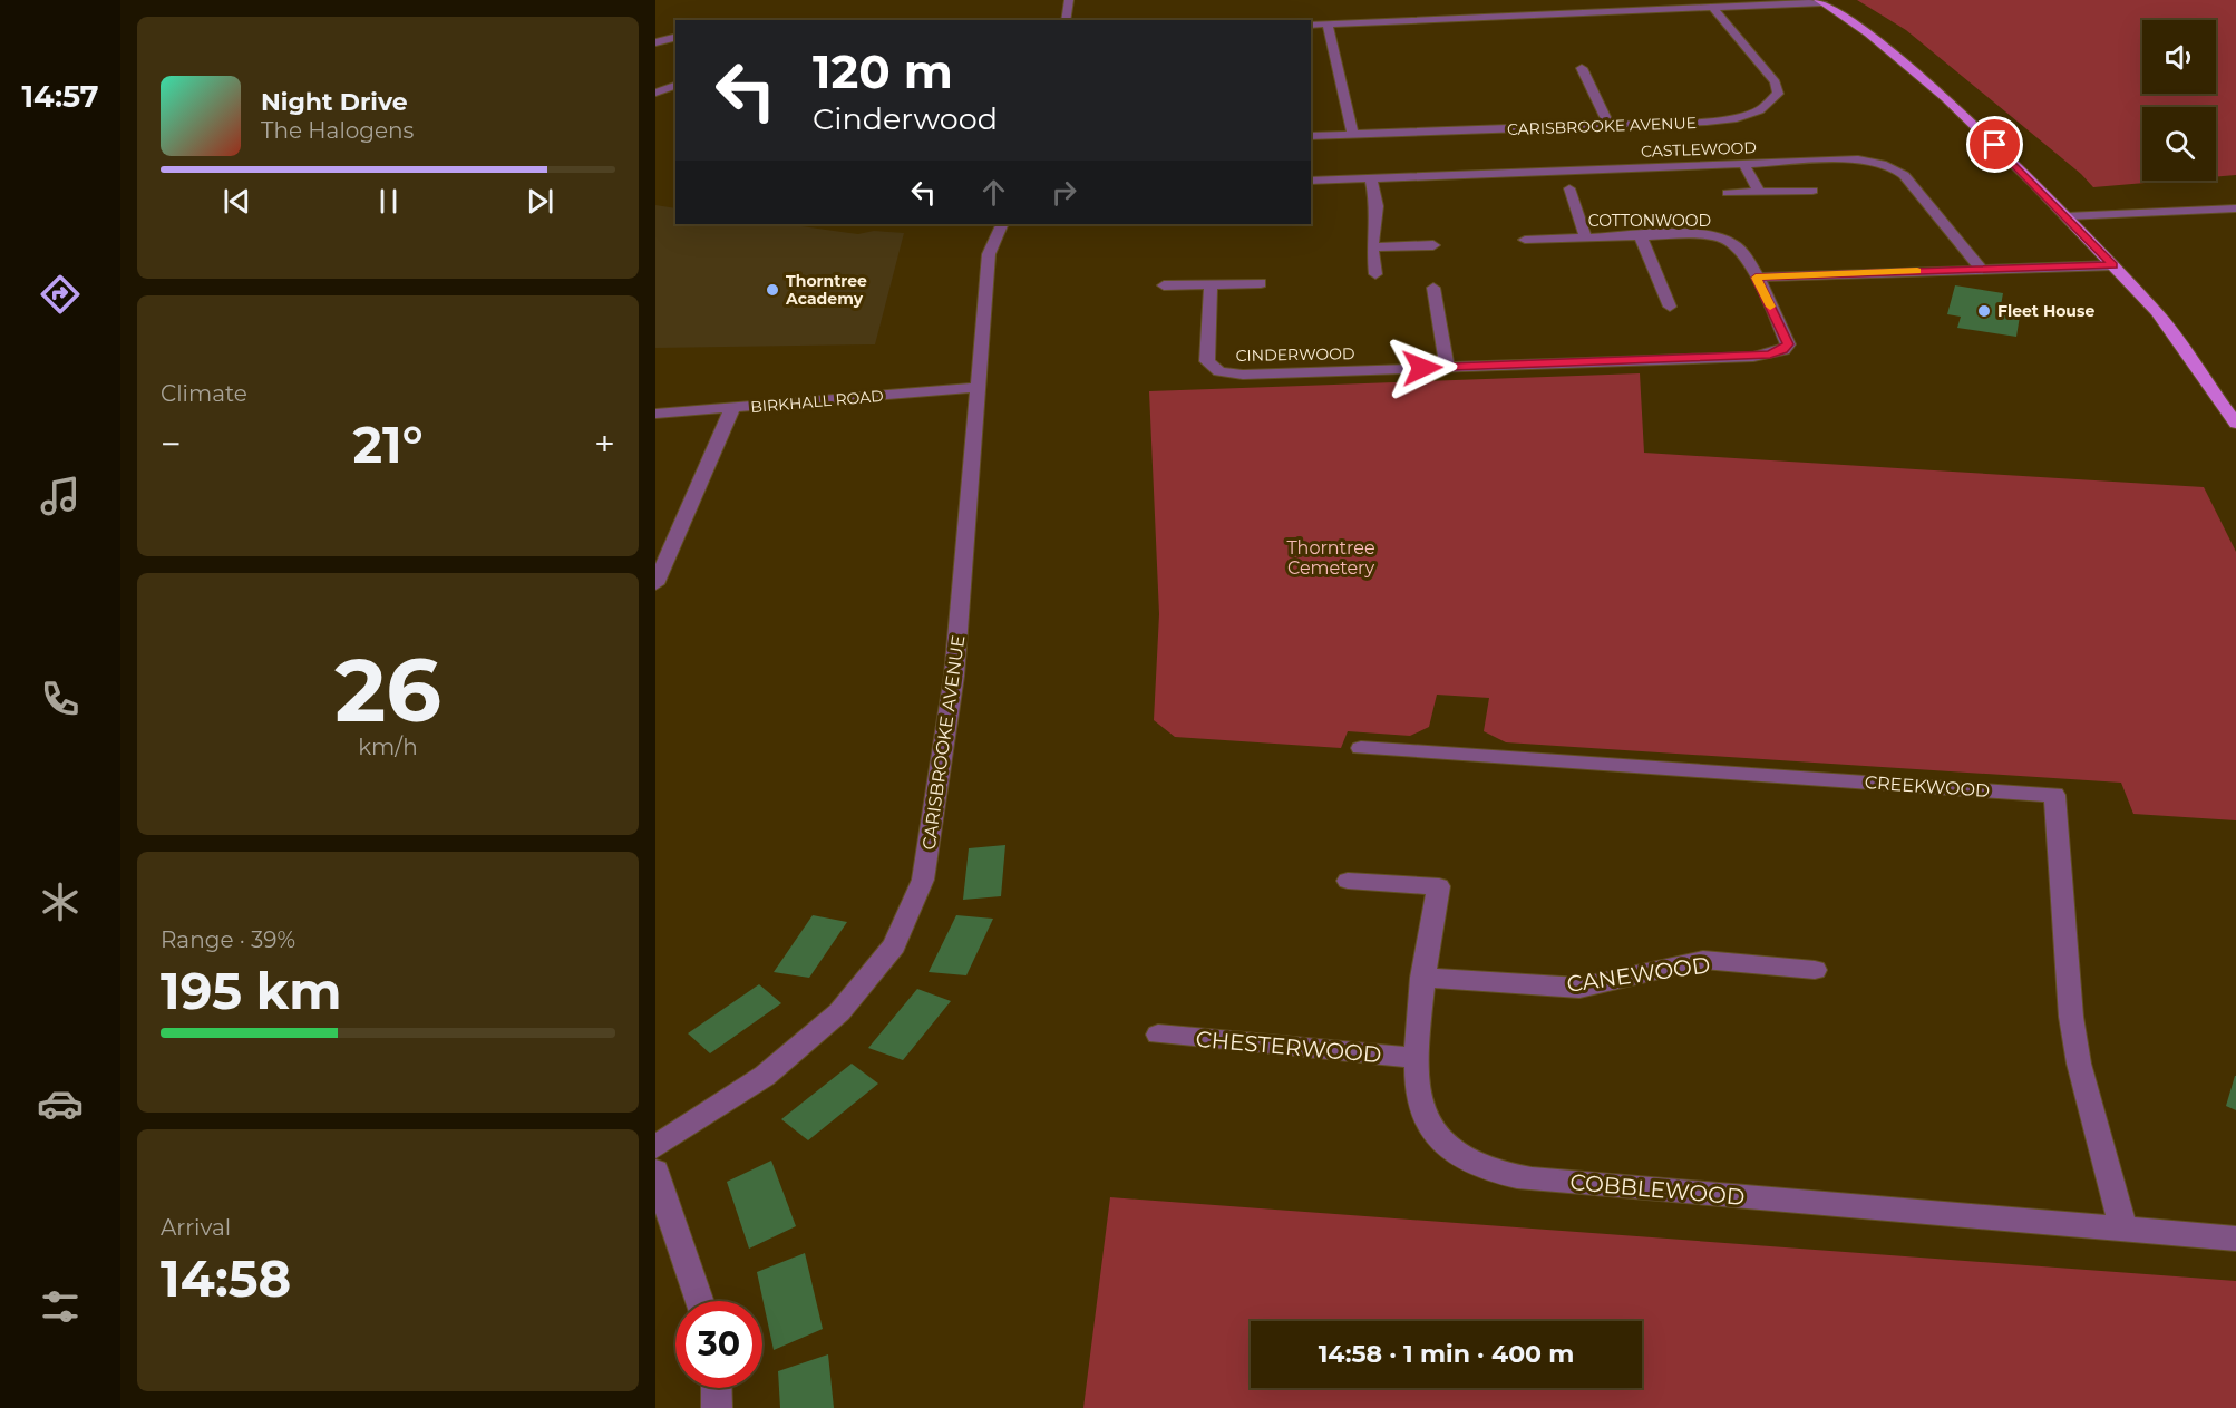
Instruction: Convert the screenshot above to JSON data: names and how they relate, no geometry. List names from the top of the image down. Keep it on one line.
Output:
{"streets":{"street":["CARISBROOKE AVENUE","CASTLEWOOD","COTTONWOOD","CINDERWOOD","BIRKHALL ROAD","CREEKWOOD","CANEWOOD","CHESTERWOOD","COBBLEWOOD"]},"crossings":[["CARISBROOKE AVENUE","BIRKHALL ROAD"],["COTTONWOOD","CINDERWOOD"],["CREEKWOOD","COBBLEWOOD"],["CANEWOOD","COBBLEWOOD"],["CHESTERWOOD","COBBLEWOOD"]],"parks":["Thorntree Cemetery"],"places":["Thorntree Academy","Fleet House"],"page":{"tabs":"14:57","turn":["120 m","Cinderwood"],"song":["Night Drive","The Halogens"],"tile":["Climate",["26","km/h"],["Range · 39%","195 km"],["Arrival","14:58"]],"heat":["−","21°","+"],"limit":"30","trip":"14:58 · 1 min · 400 m"}}
